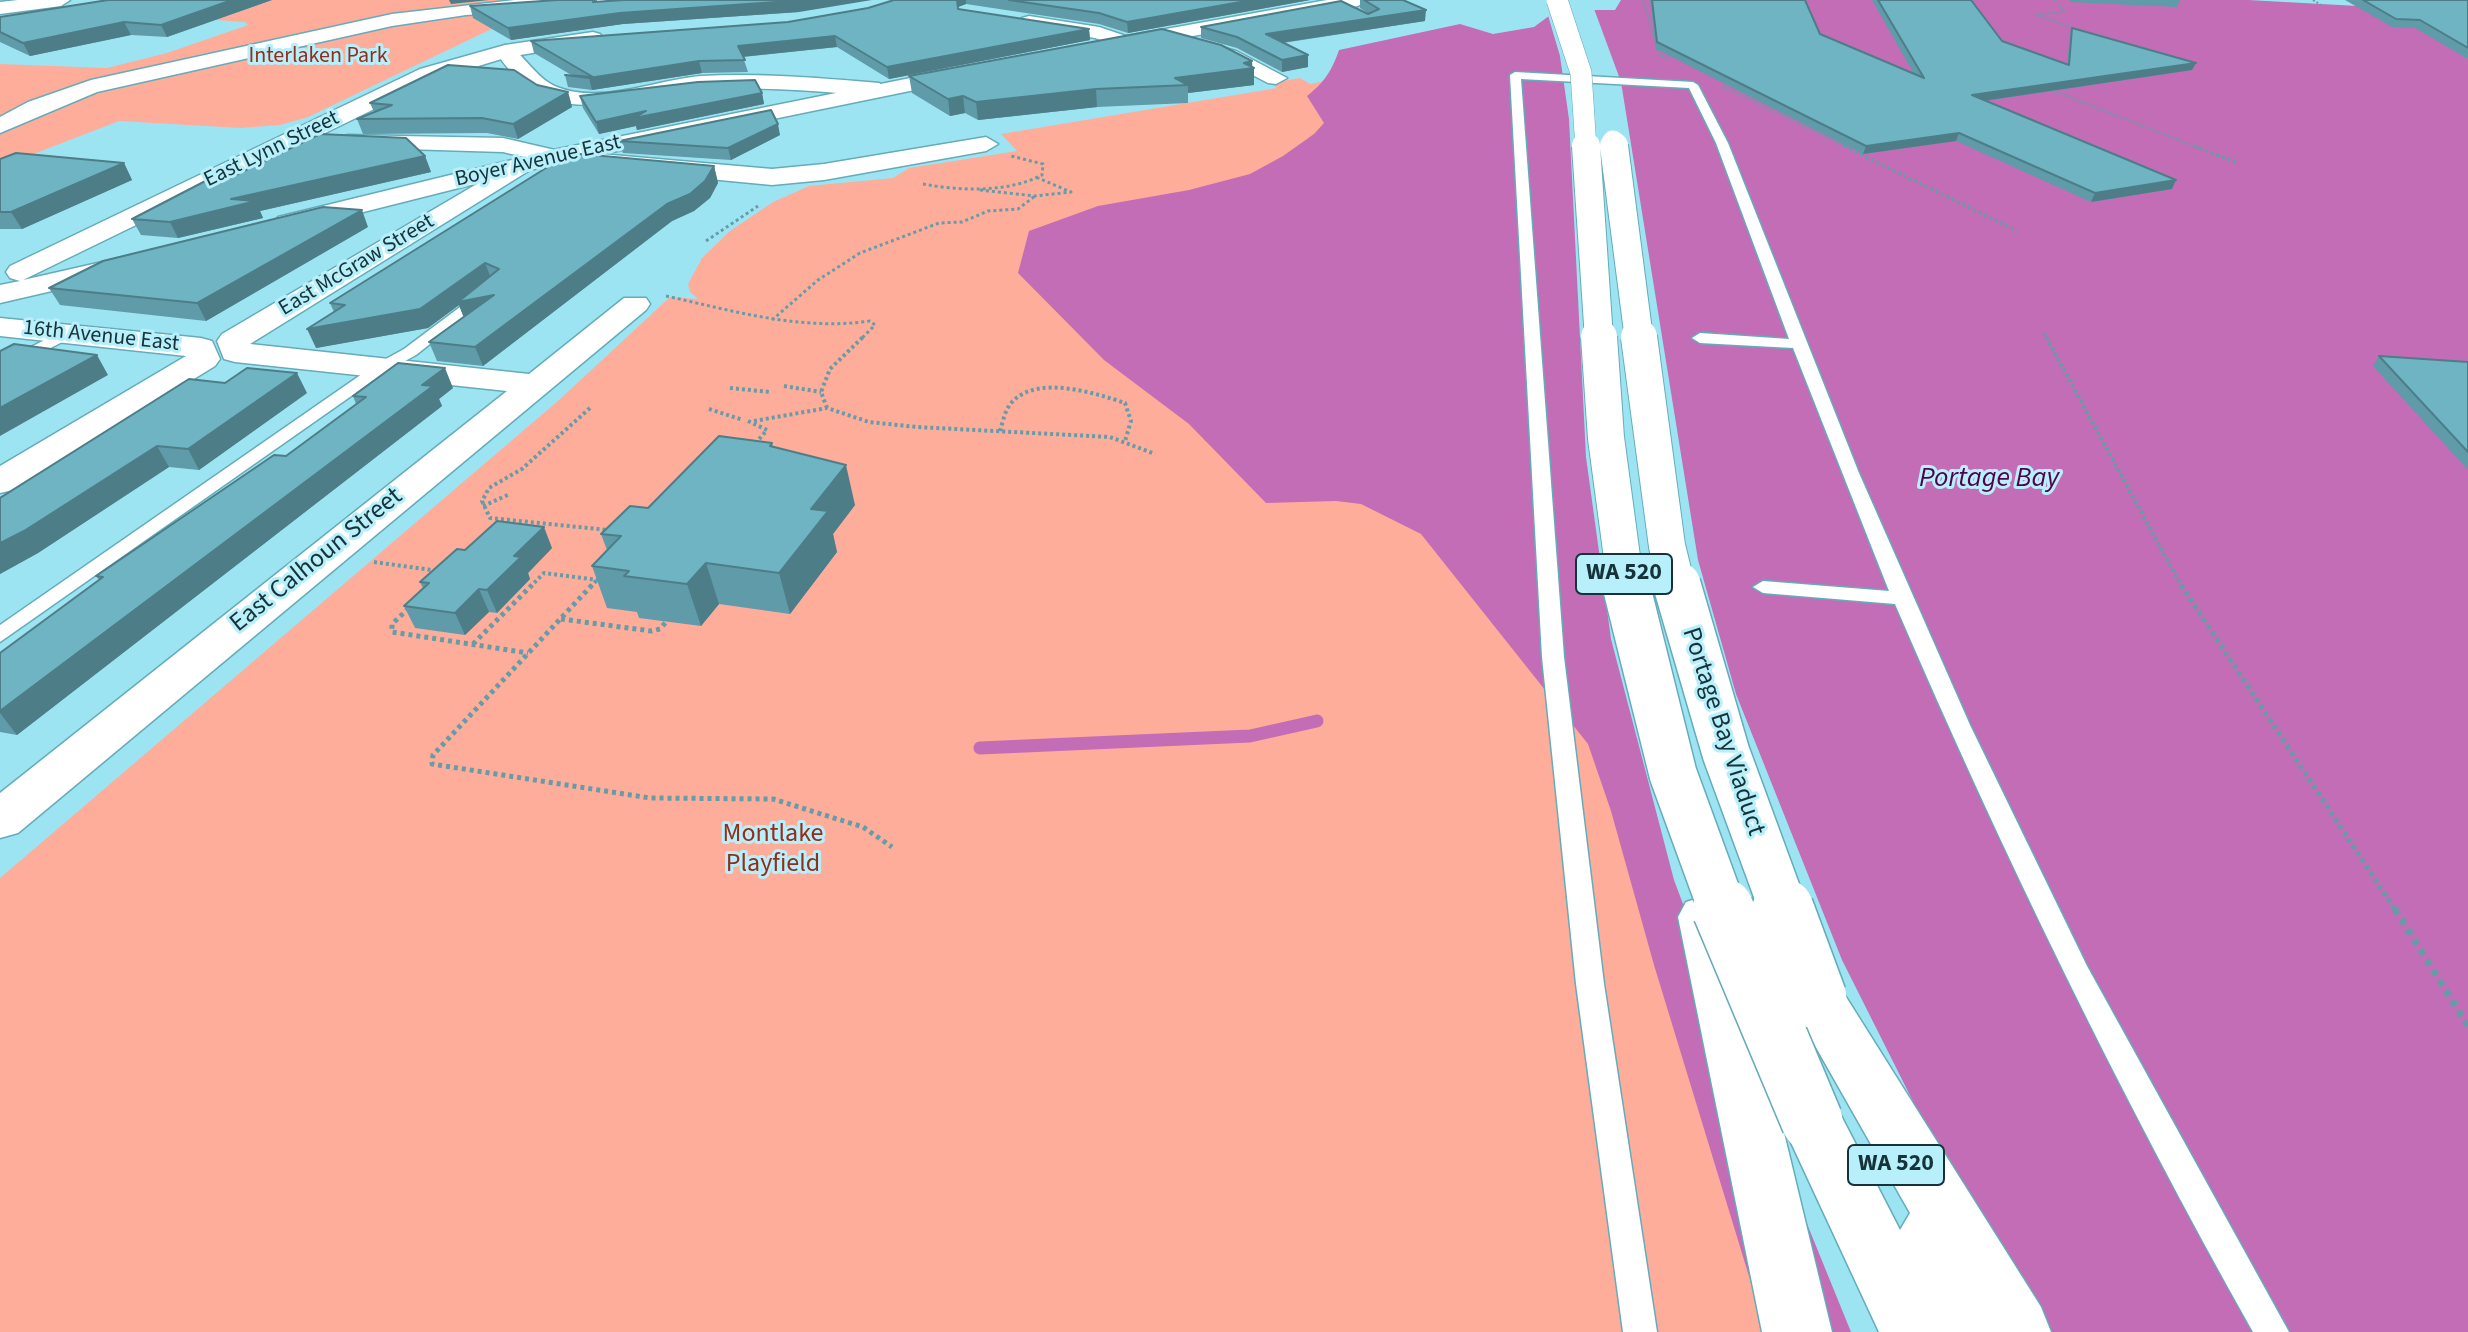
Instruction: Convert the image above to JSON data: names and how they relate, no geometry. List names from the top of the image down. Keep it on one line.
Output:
{"streets":{"main road":["East Lynn Street","Boyer Avenue East","East McGraw Street","16th Avenue East","East Calhoun Street","WA 520","Portage Bay Viaduct"]},"crossings":[["Boyer Avenue East","East McGraw Street"],["East McGraw Street","16th Avenue East"],["16th Avenue East","East Calhoun Street"]],"water":["Portage Bay"],"parks":["Interlaken Park","Montlake Playfield"]}
